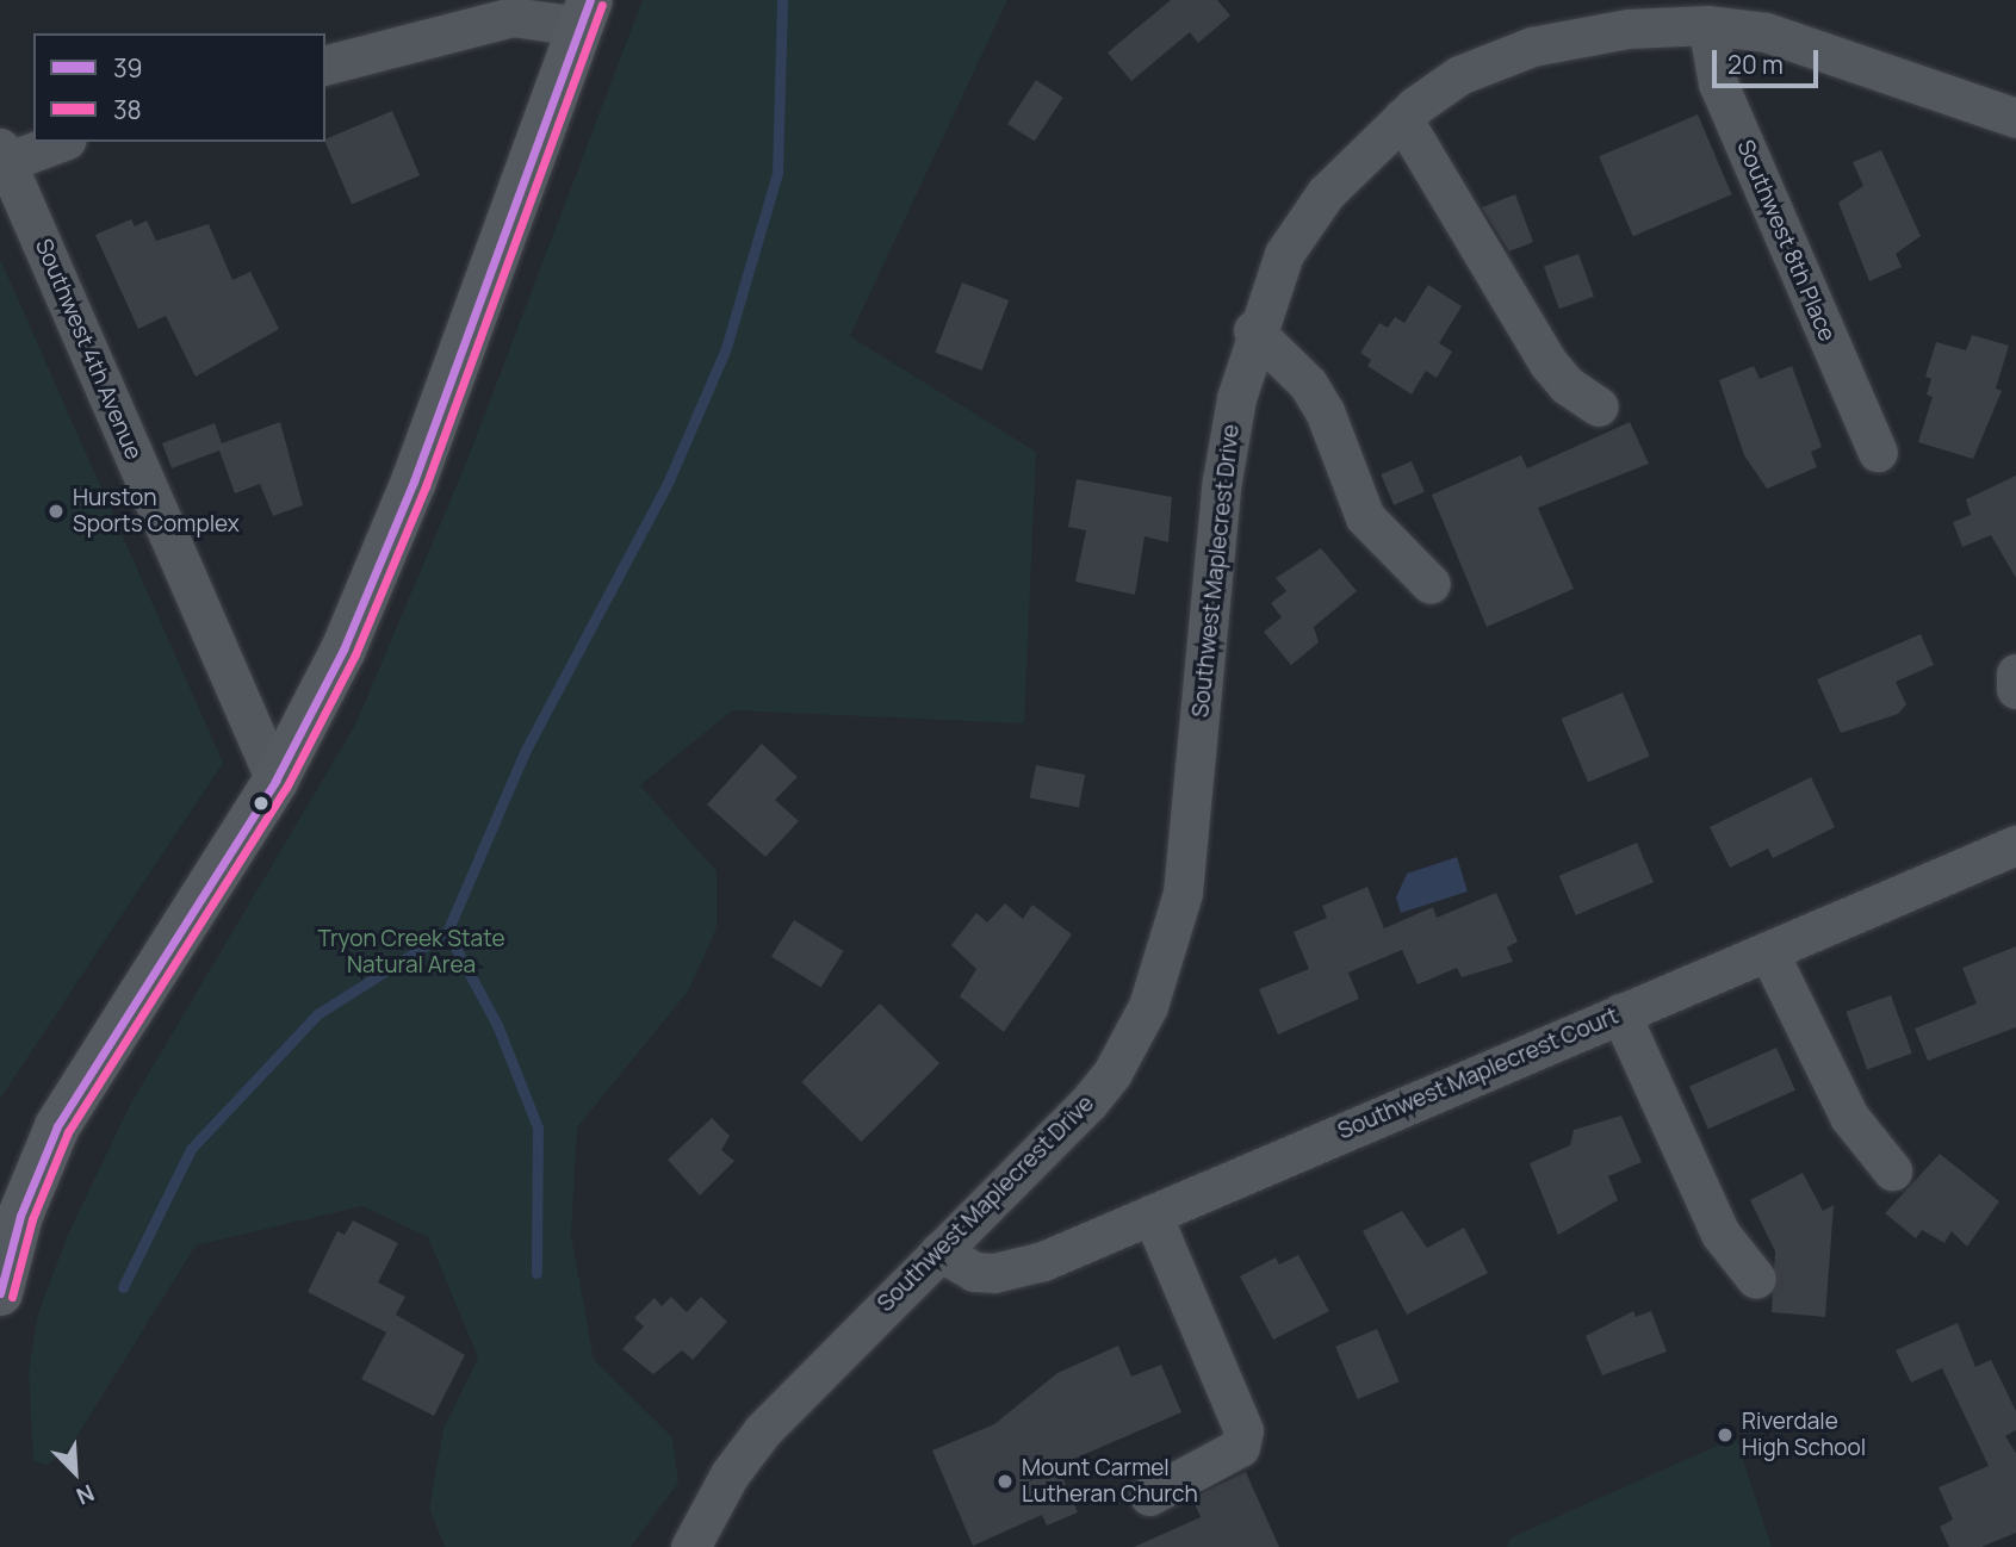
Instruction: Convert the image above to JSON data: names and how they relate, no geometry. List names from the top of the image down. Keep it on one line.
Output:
{"streets":{"street":["Southwest 8th Place","Southwest 4th Avenue","Southwest Maplecrest Drive","Southwest Maplecrest Court"]},"crossings":[["Southwest 8th Place","Southwest Maplecrest Drive"],["Southwest Maplecrest Drive","Southwest Maplecrest Court"]],"parks":["Tryon Creek State Natural Area"],"places":["Hurston Sports Complex","Riverdale High School","Mount Carmel Lutheran Church"],"lines":["transit line 39","transit line 38"],"legend":["39","38"],"scale_bar":"20 m","north":"bottom right"}
